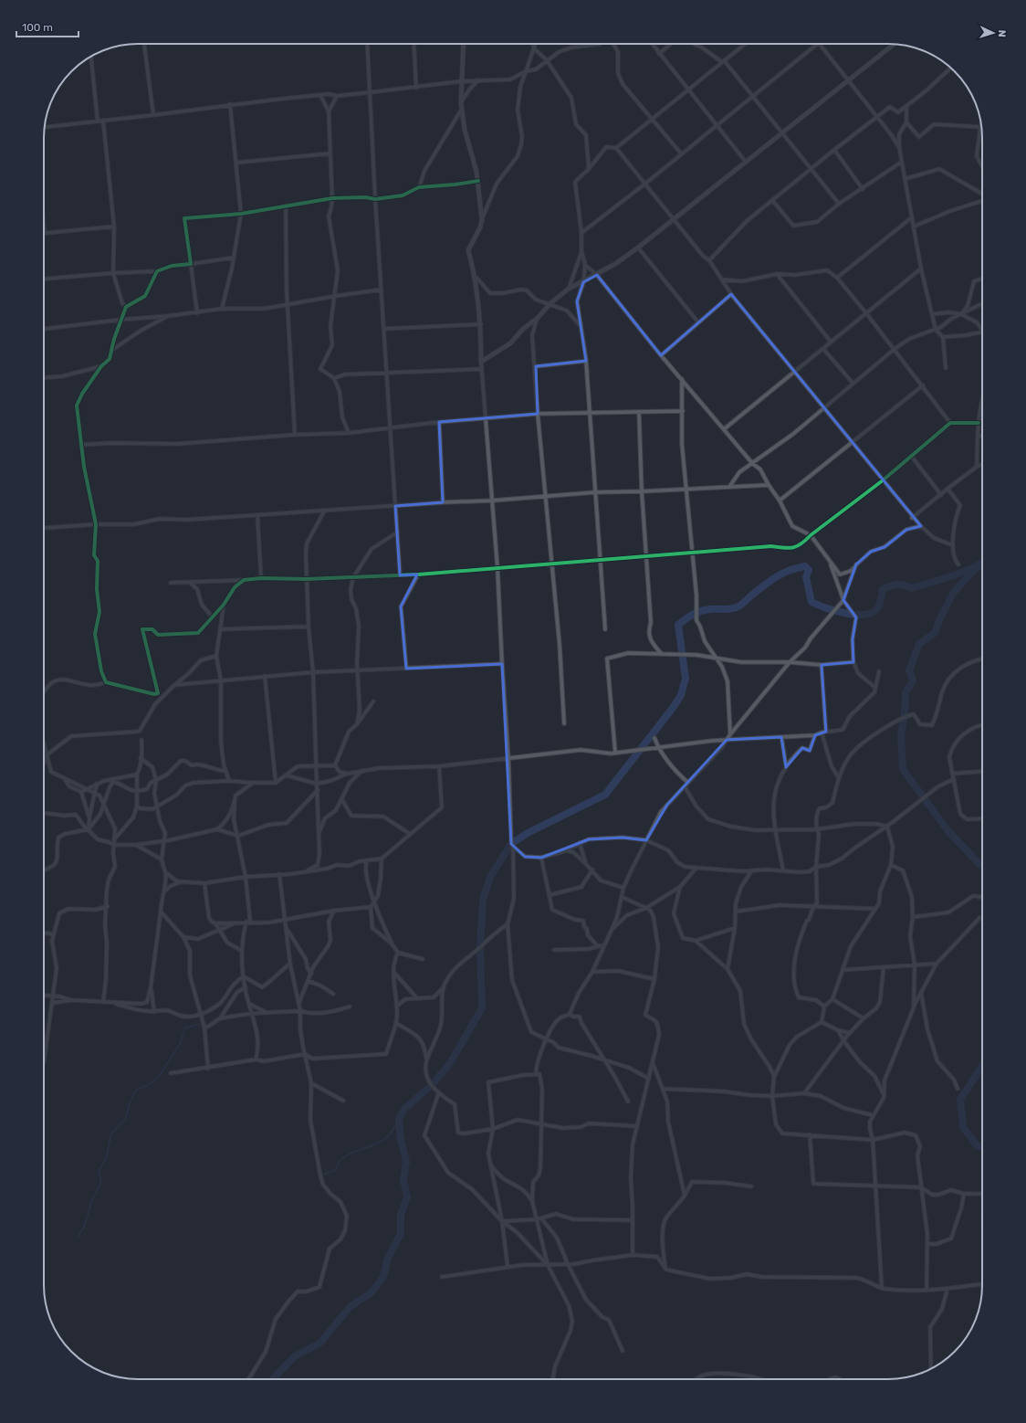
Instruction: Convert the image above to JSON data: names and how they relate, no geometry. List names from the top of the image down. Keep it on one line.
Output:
{"scale_bar":"100 m","north":"right"}
